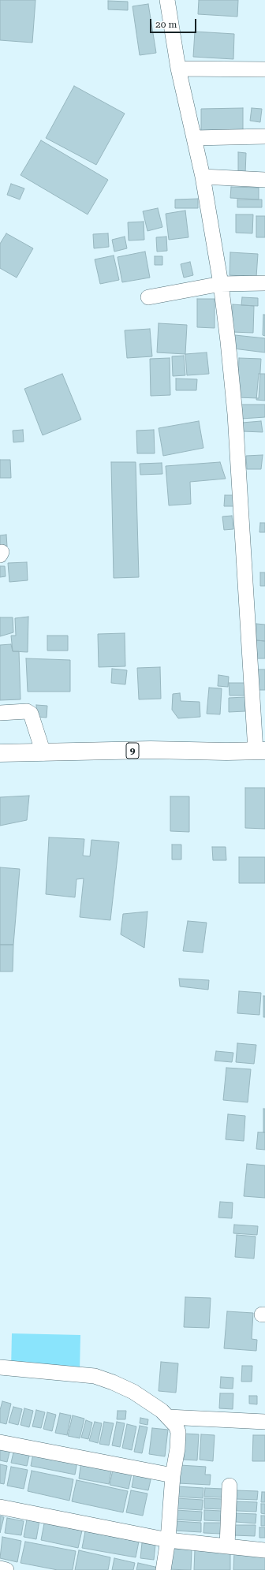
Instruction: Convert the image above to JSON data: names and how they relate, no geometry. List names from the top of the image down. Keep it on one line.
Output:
{"streets":{"highway":["9"]},"scale_bar":"20 m"}
